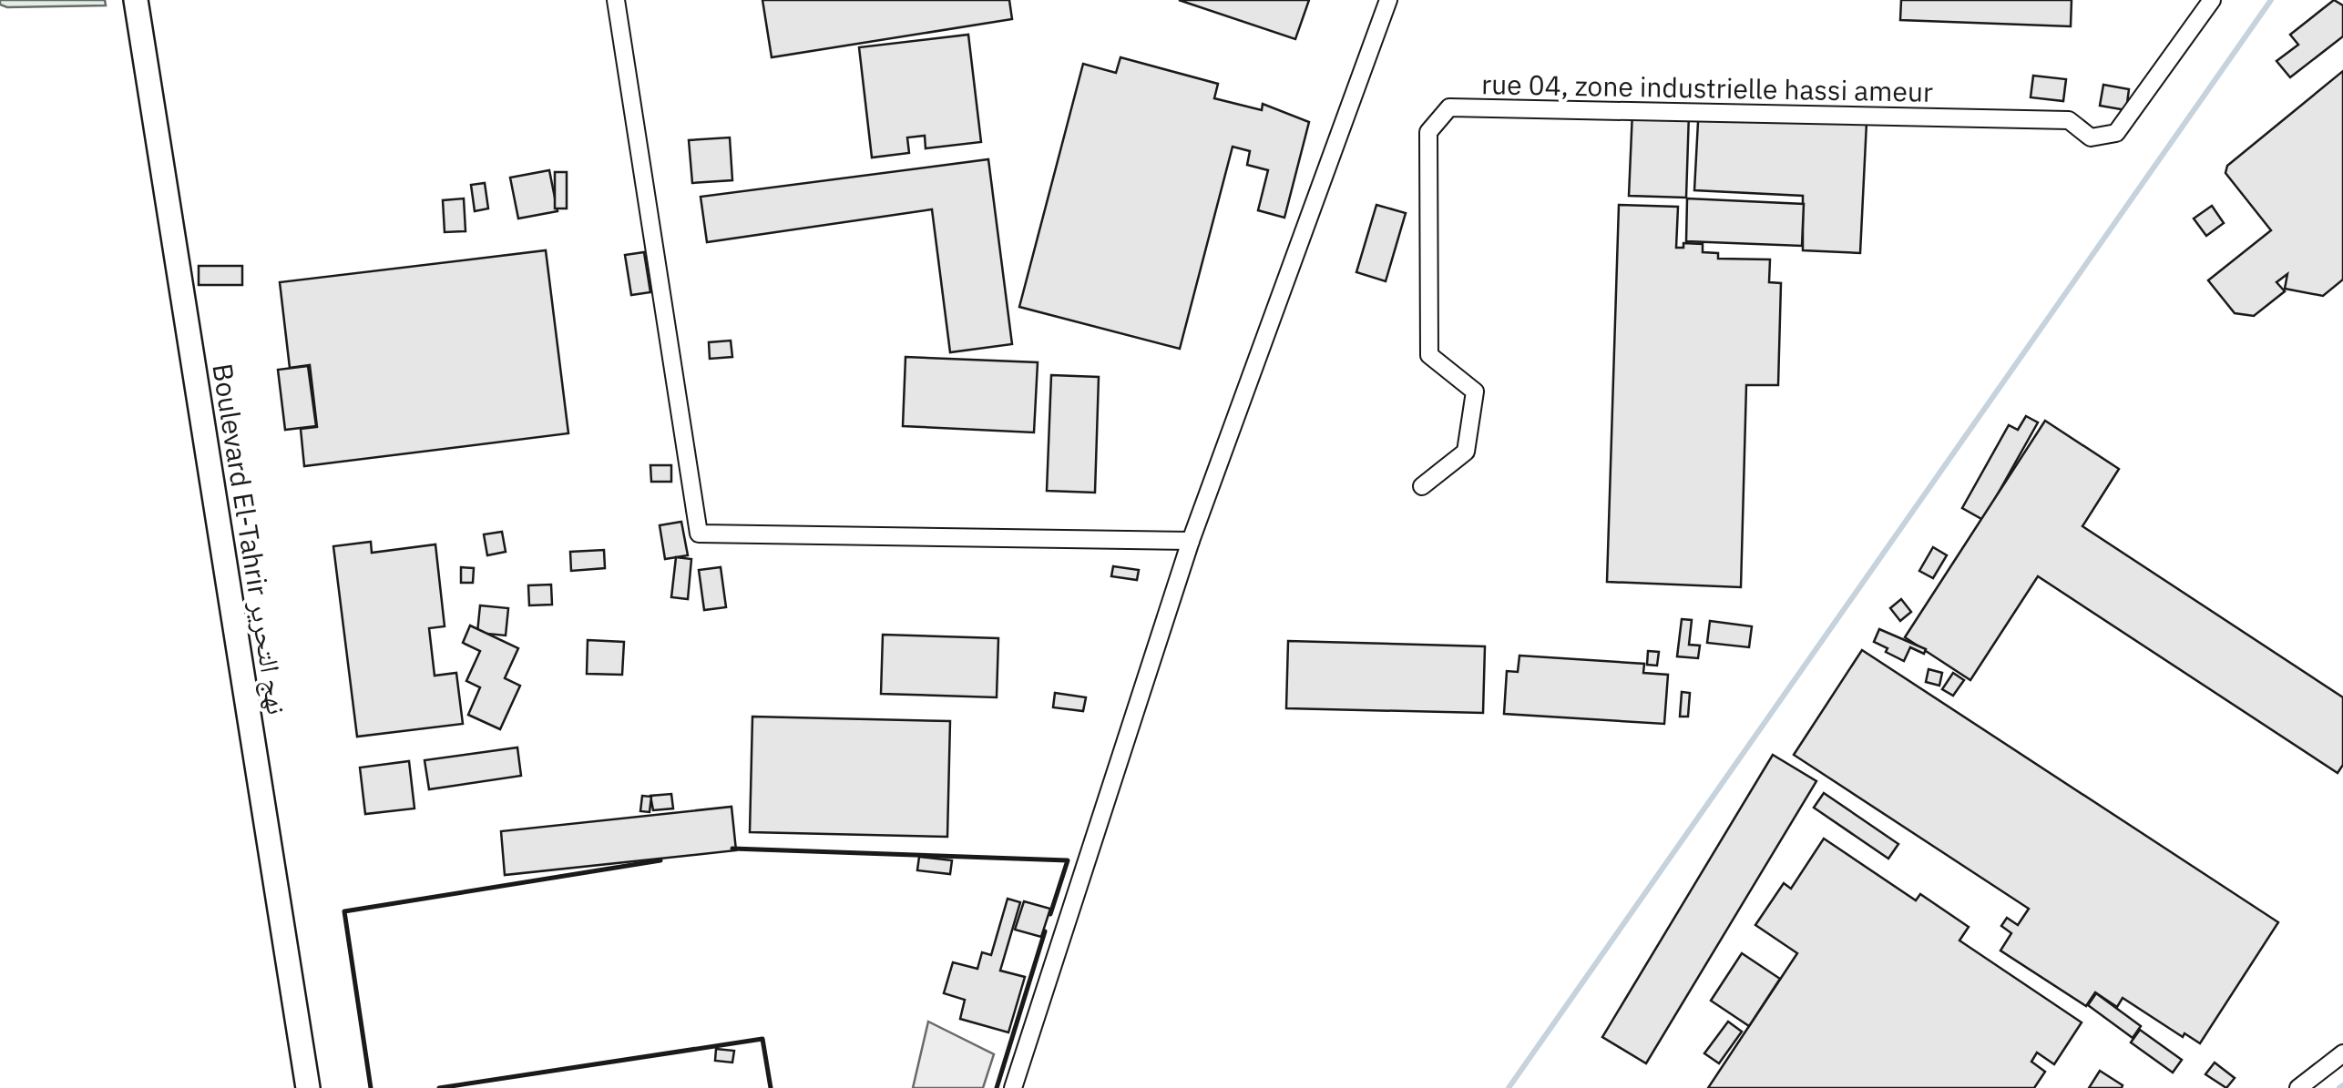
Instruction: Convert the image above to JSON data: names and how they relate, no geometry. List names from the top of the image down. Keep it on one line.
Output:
{"streets":{"main road":["Boulevard El-Tahrir نهج التحرير"],"street":["rue 04, zone industrielle hassi ameur"]}}
